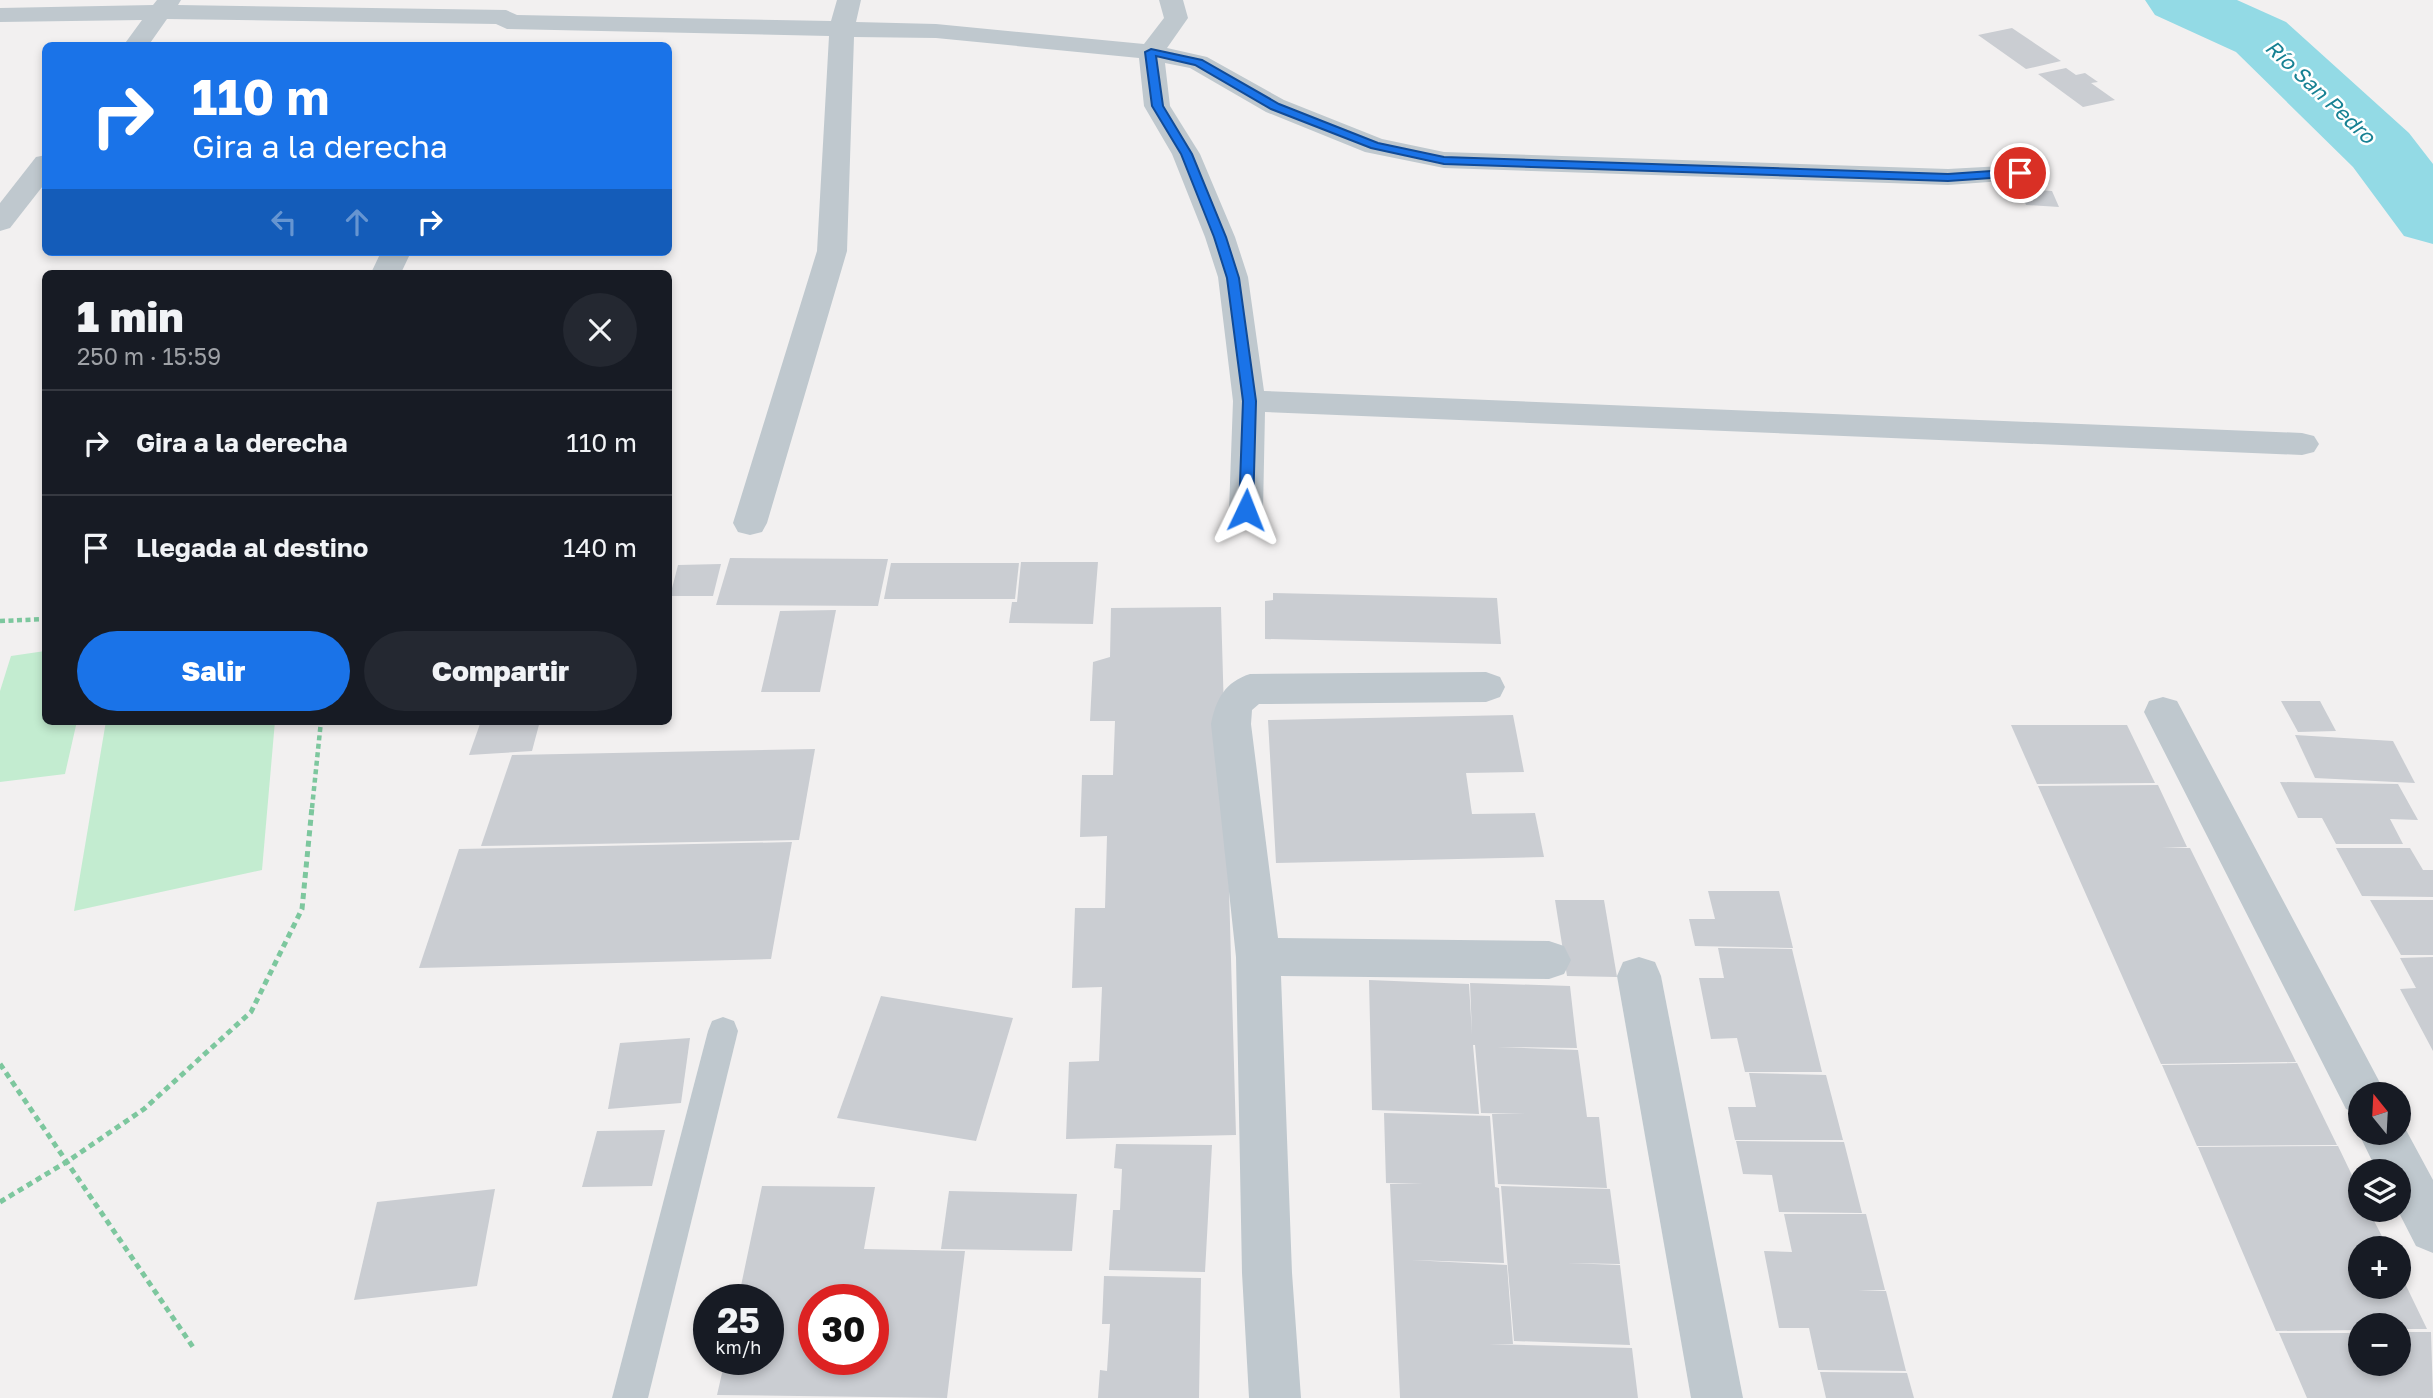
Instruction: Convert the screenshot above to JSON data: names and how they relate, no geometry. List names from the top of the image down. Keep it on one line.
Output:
{"water":["Río San Pedro"],"north":"top","page":{"turn":["110 m","Gira a la derecha"],"heading":["1 min","250 m · 15:59"],"list":[{"name":"Gira a la derecha","value":"110 m"},{"name":"Llegada al destino","value":"140 m"}],"buttons":["Salir","Compartir"],"map_buttons":["+","−"],"speed":"25 km/h","limit":"30"}}
